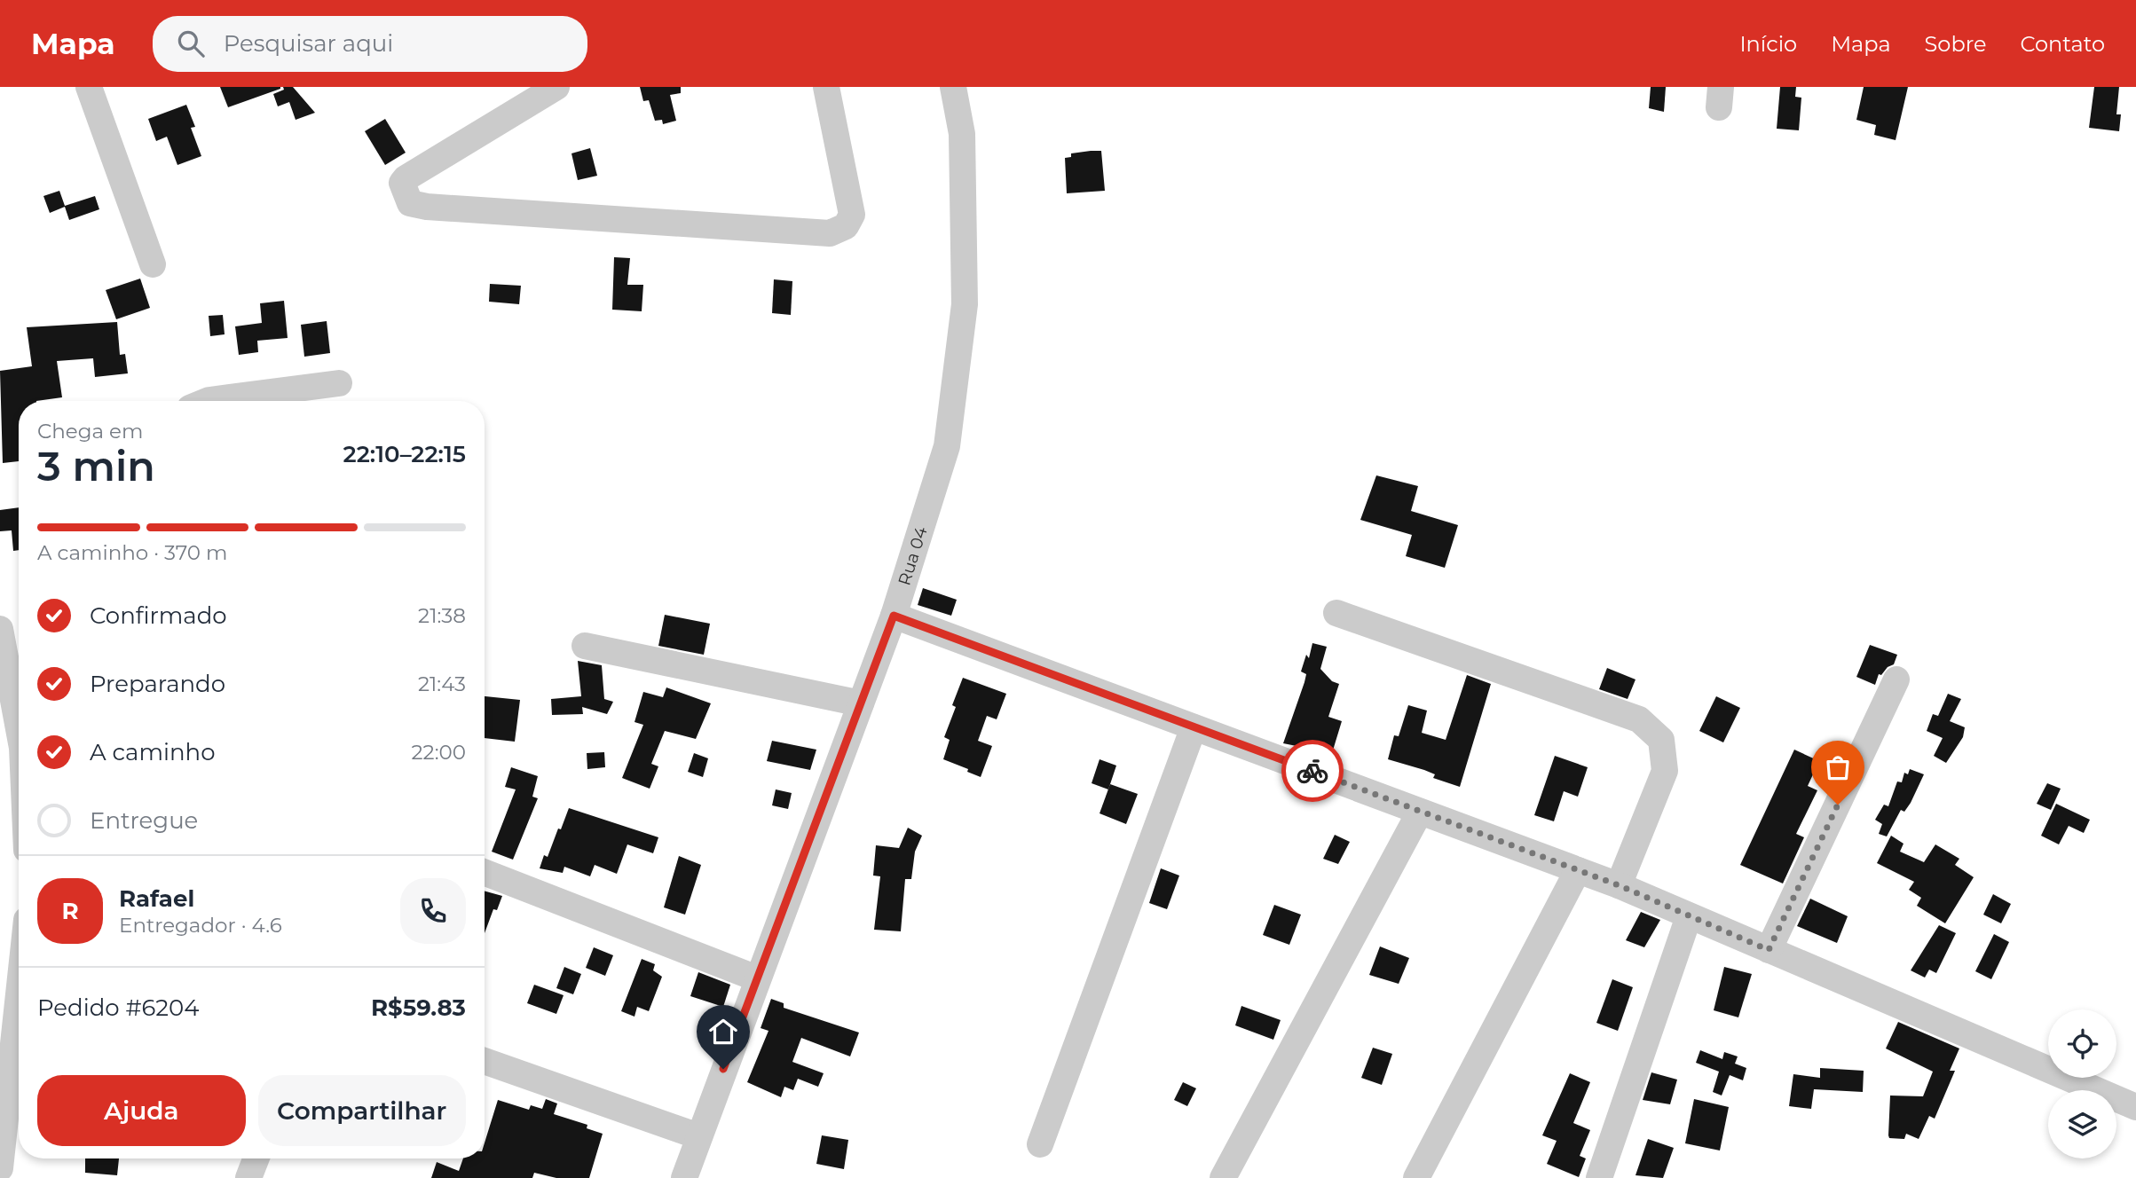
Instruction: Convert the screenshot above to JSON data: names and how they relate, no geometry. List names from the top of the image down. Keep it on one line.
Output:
{"streets":{"street":["Rua 04"]},"page":{"header":"Mapa","search":"Pesquisar aqui","nav":["Início","Mapa","Sobre","Contato"],"heading":["3 min","Chega em","22:10–22:15"],"panel":["Rafael","Entregador · 4.6","Pedido #6204","R$59.83"],"bar":"A caminho · 370 m","list":[["Confirmado","21:38"],["Preparando","21:43"],["A caminho","22:00"],"Entregue"],"round":"R","buttons":["Ajuda","Compartilhar"]}}
